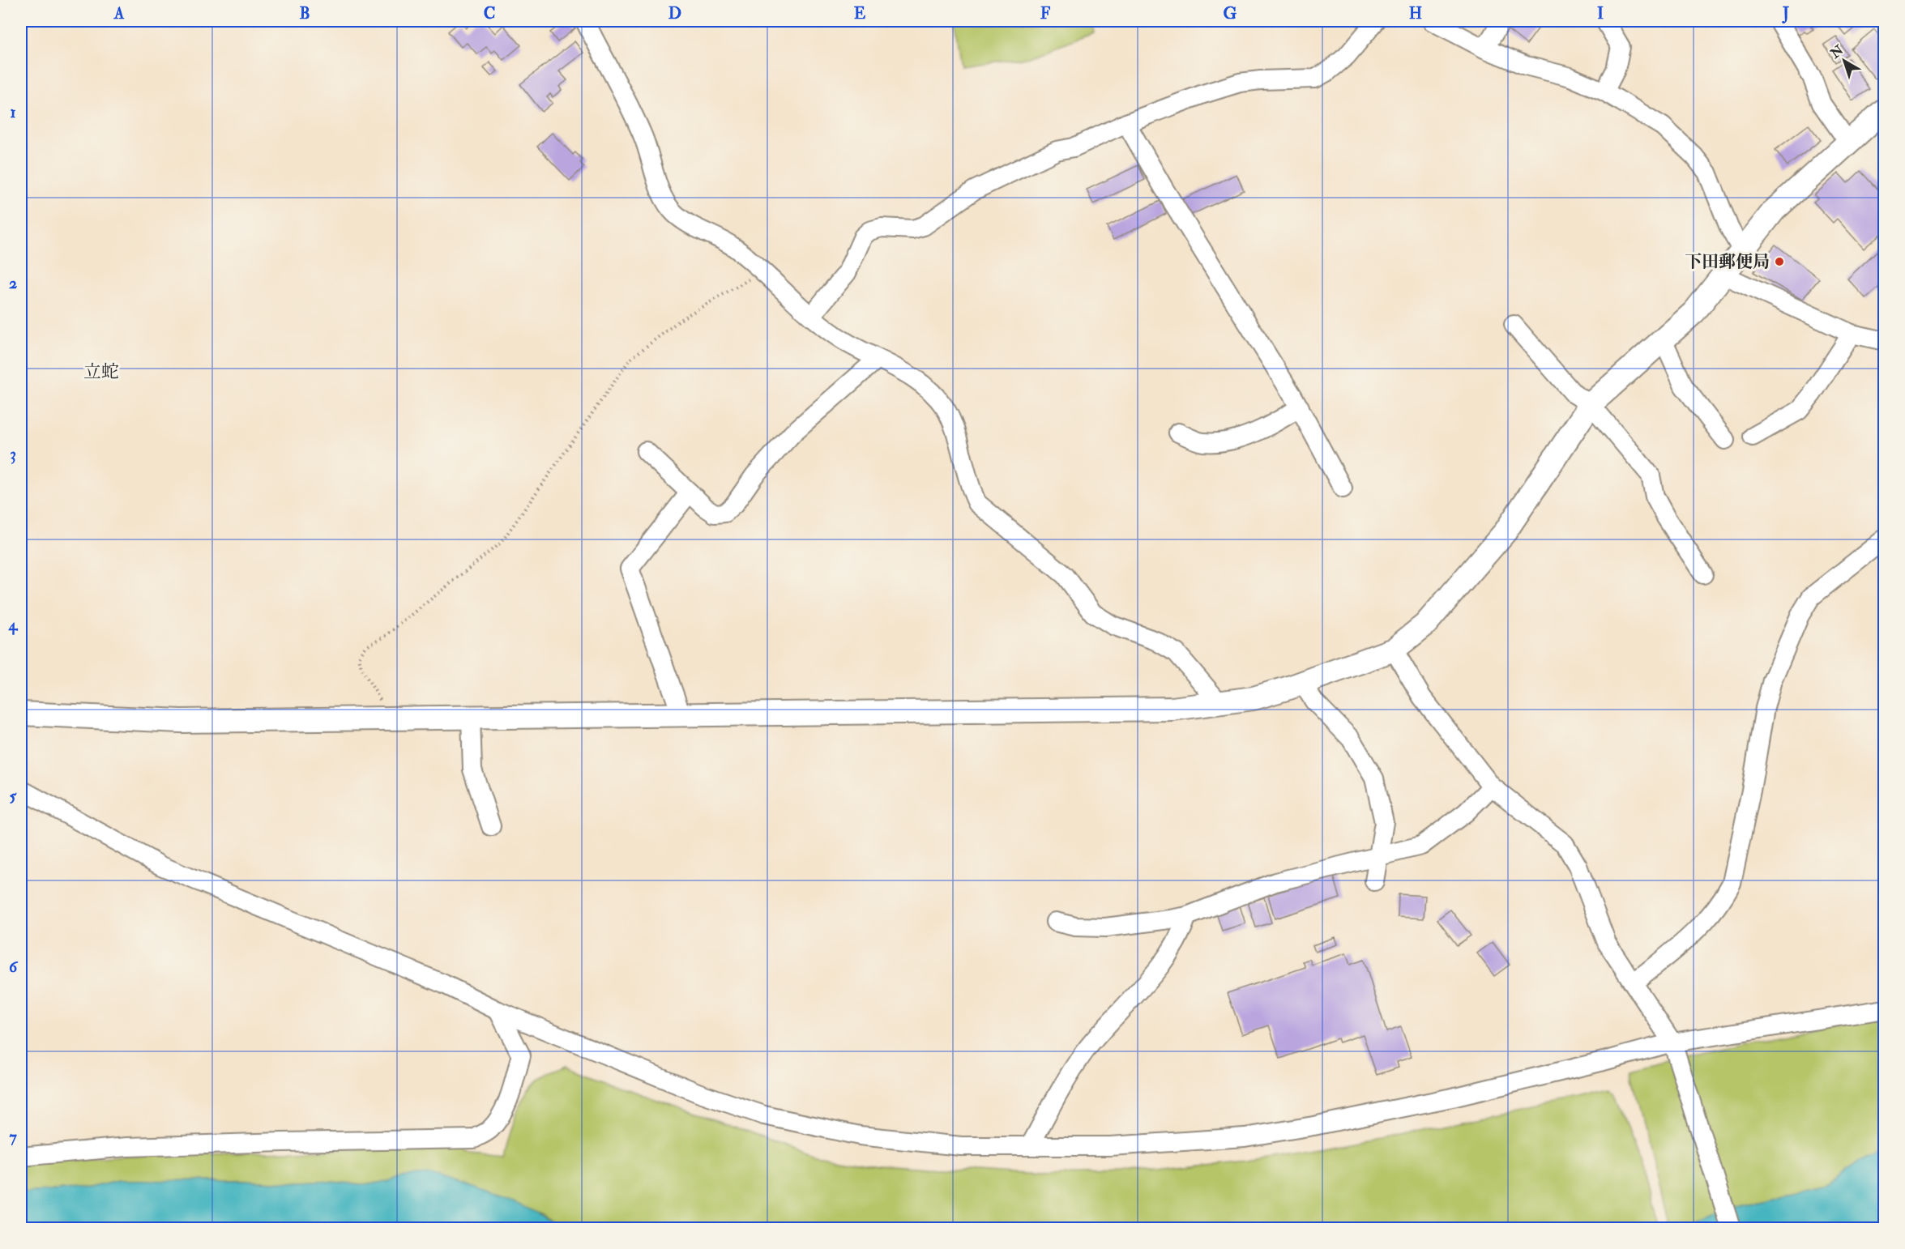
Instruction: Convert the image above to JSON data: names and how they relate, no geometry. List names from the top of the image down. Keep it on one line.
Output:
{"districts":["立蛇"],"places":["下田郵便局"],"north":"top left","grid":{"columns":["A","B","C","D","E","F","G","H","I","J"],"rows":["1","2","3","4","5","6","7"]}}
